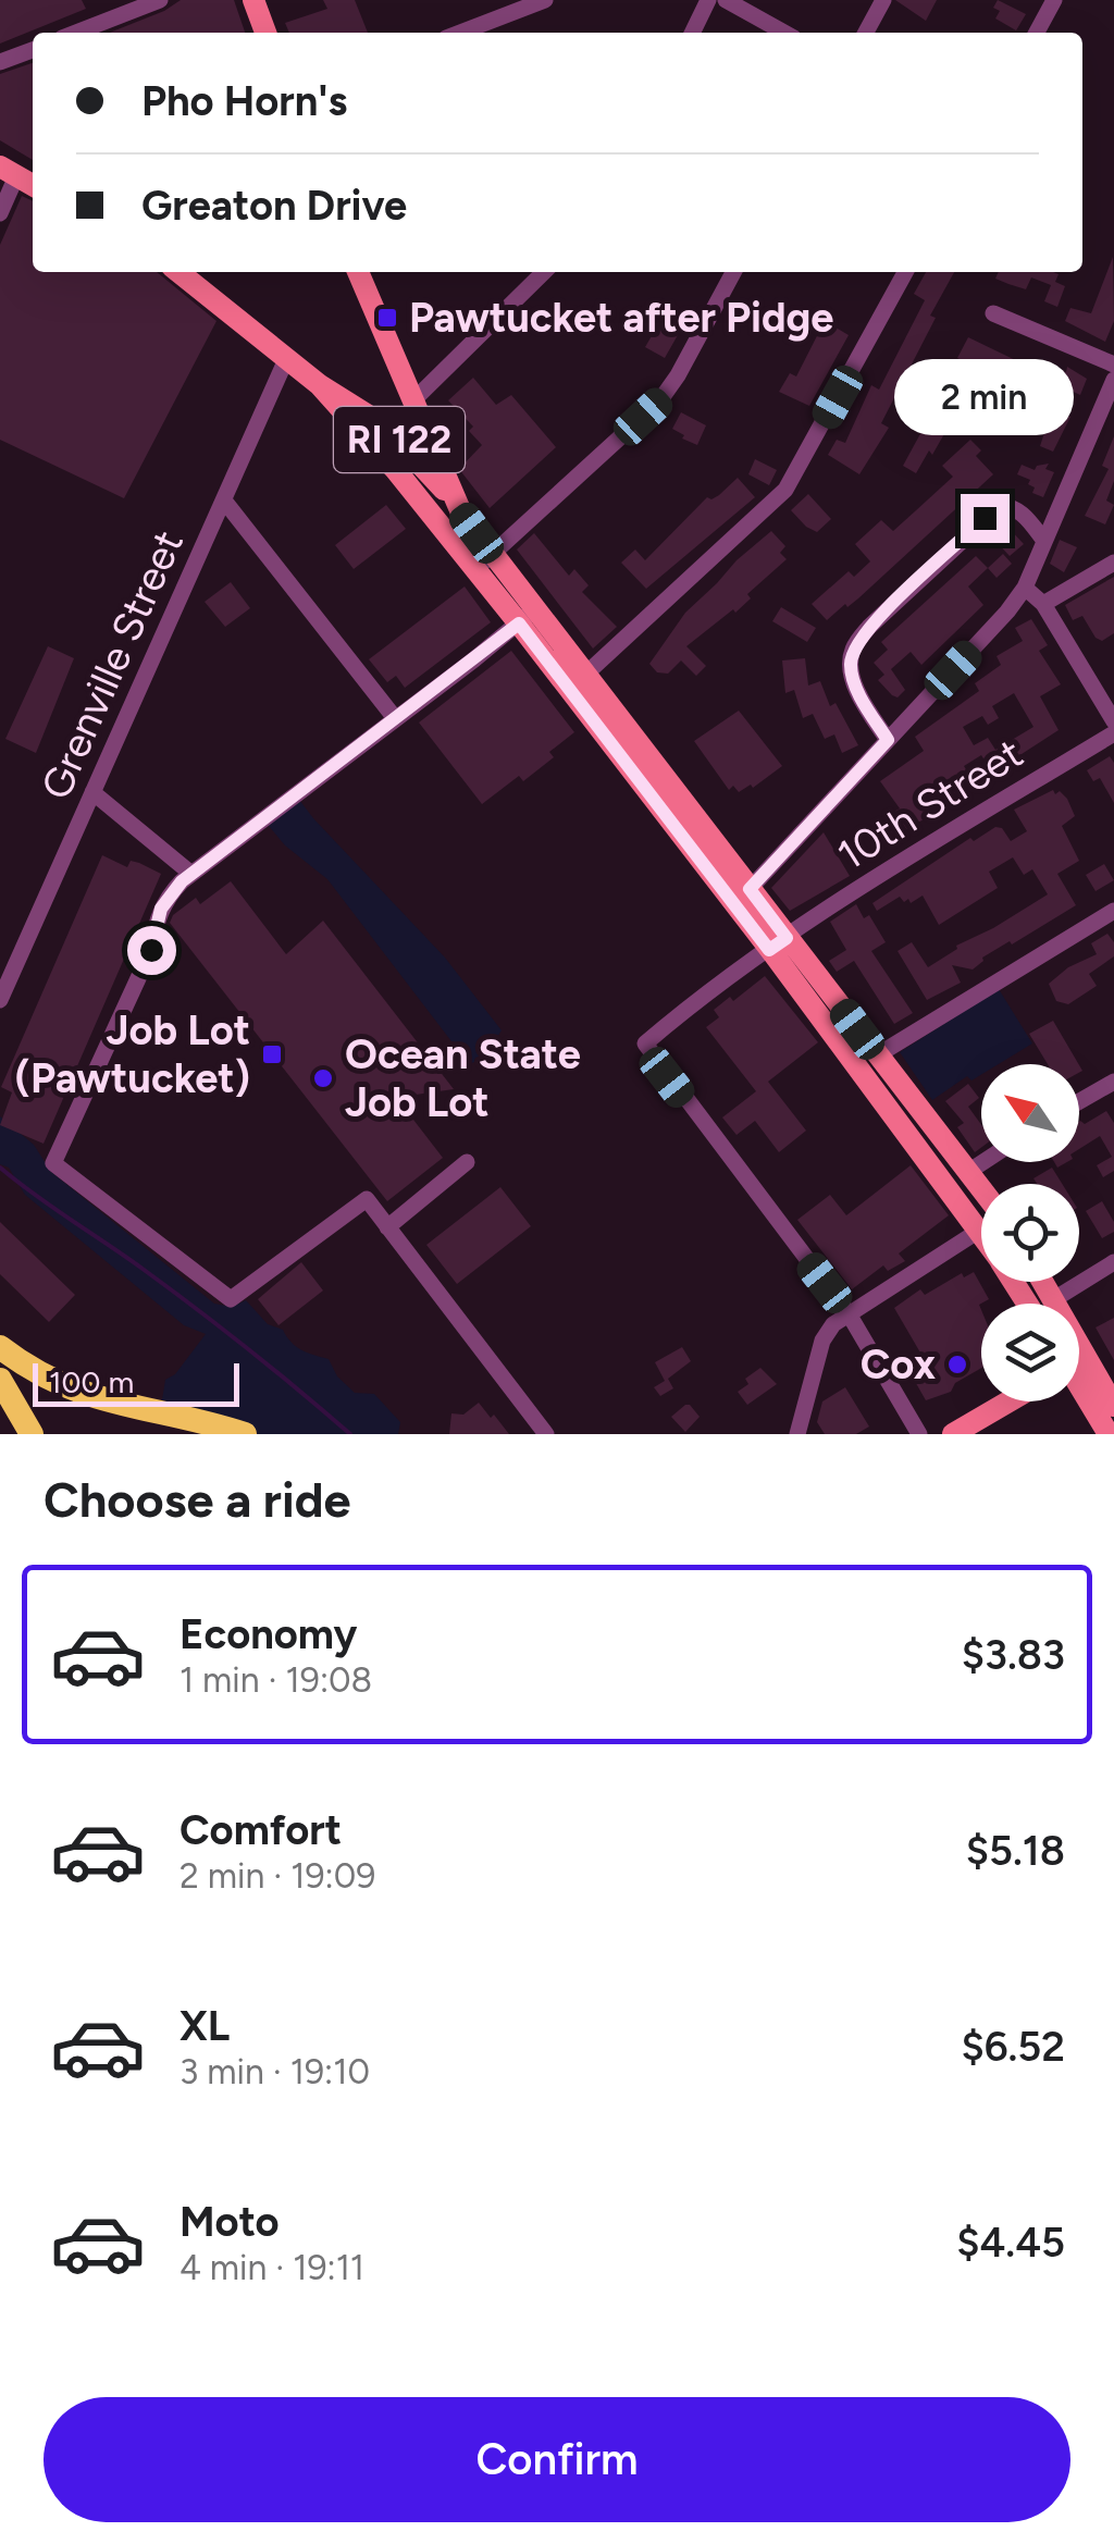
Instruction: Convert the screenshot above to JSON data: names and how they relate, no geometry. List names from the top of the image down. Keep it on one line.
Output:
{"streets":{"main road":["RI 122"],"street":["Grenville Street","10th Street"]},"crossings":[["RI 122","Grenville Street"]],"places":{"transit":["Pawtucket after Pidge","Job Lot (Pawtucket)"],"other":["Ocean State Job Lot","Cox"]},"scale_bar":"100 m","north":"top left","page":{"banner":["Pho Horn's","Greaton Drive"],"bubble":"2 min","scale":"100 m","heading":"Choose a ride","list":[{"name":"Economy","note":"1 min · 19:08","value":"$3.83"},{"name":"Comfort","note":"2 min · 19:09","value":"$5.18"},{"name":"XL","note":"3 min · 19:10","value":"$6.52"},{"name":"Moto","note":"4 min · 19:11","value":"$4.45"}],"buttons":"Confirm"}}
